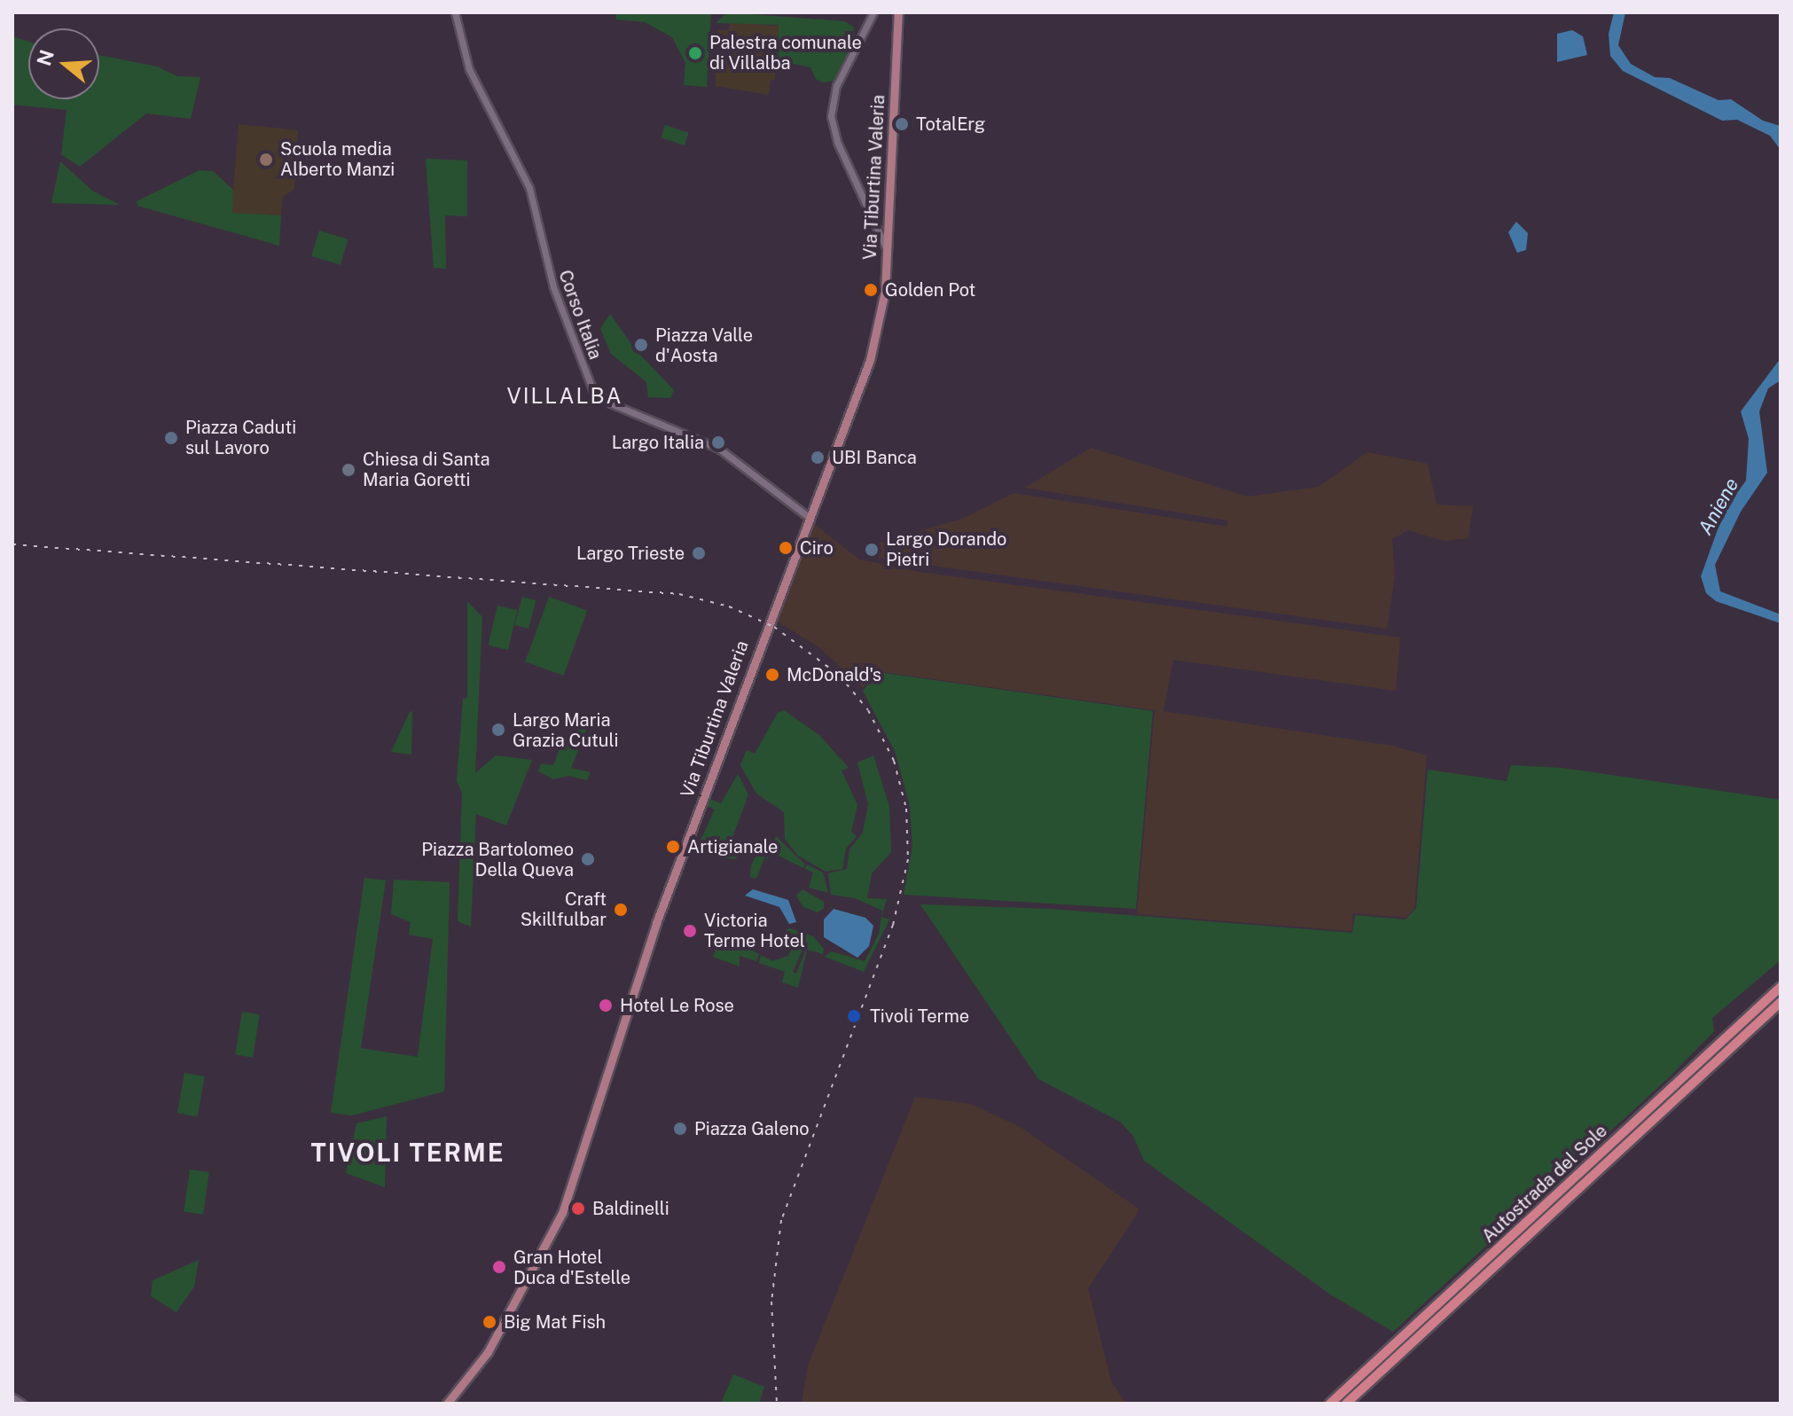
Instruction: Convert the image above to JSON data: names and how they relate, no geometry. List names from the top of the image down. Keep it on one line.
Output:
{"streets":{"highway":["Autostrada del Sole"],"main road":["Via Tiburtina Valeria"],"street":["Corso Italia"]},"crossings":[["Via Tiburtina Valeria","Corso Italia"]],"districts":["VILLALBA","TIVOLI TERME"],"water":["Aniene"],"places":["Palestra comunale di Villalba","TotalErg","Scuola media Alberto Manzi","Golden Pot","Piazza Valle d'Aosta","Piazza Caduti sul Lavoro","Largo Italia","UBI Banca","Chiesa di Santa Maria Goretti","Ciro","Largo Dorando Pietri","Largo Trieste","McDonald's","Largo Maria Grazia Cutuli","Artigianale","Piazza Bartolomeo Della Queva","Craft Skillfulbar","Victoria Terme Hotel","Hotel Le Rose","Tivoli Terme","Piazza Galeno","Baldinelli","Gran Hotel Duca d'Estelle","Big Mat Fish"],"north":"left"}
